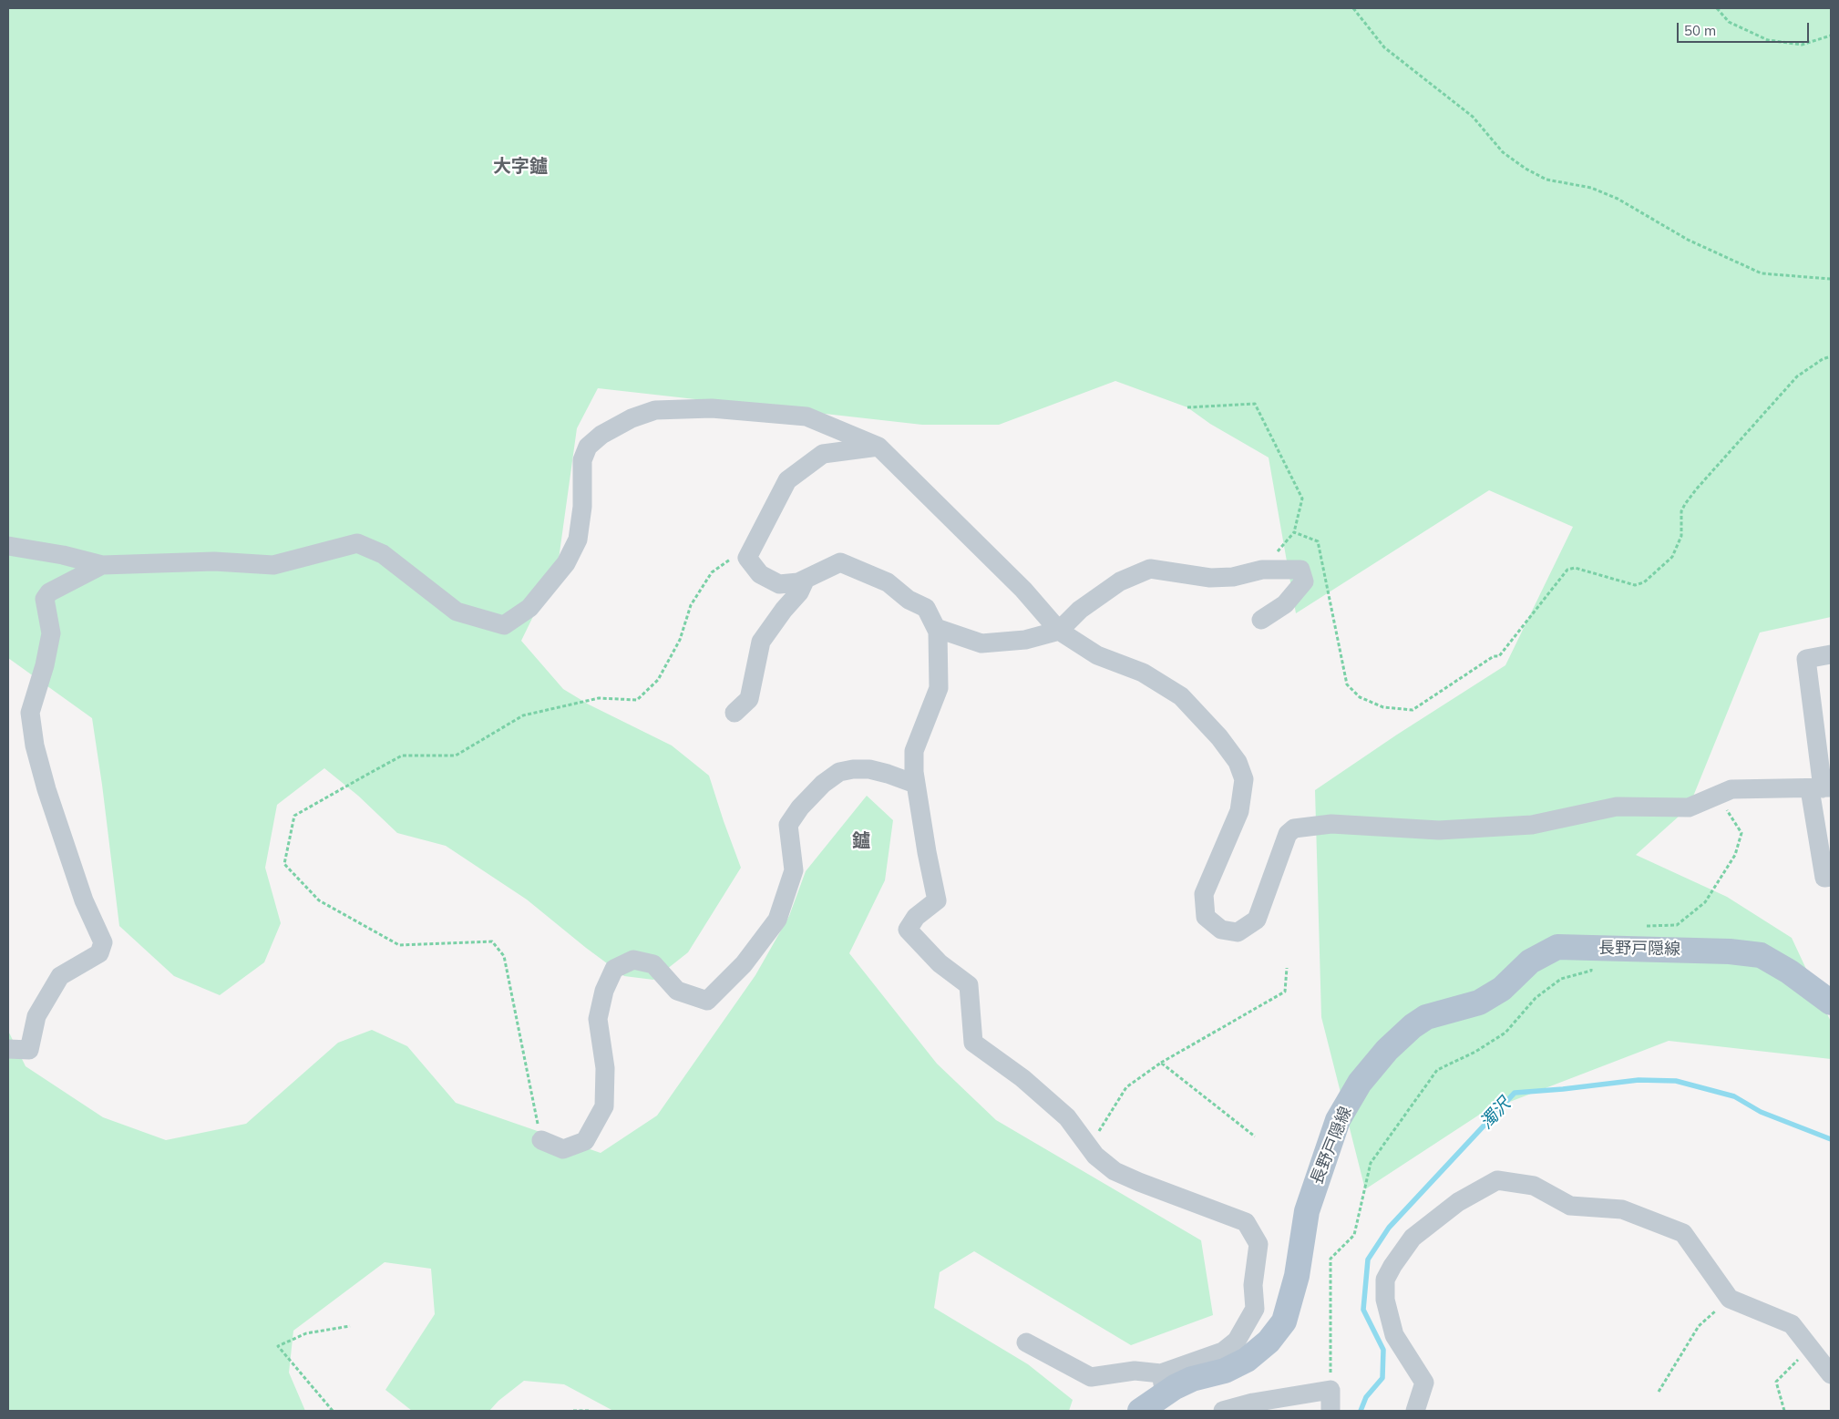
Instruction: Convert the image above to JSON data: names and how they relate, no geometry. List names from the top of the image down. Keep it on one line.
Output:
{"streets":{"main road":["長野戸隠線"]},"districts":["大字鑪","鑪"],"water":["濁沢"],"scale_bar":"50 m"}
